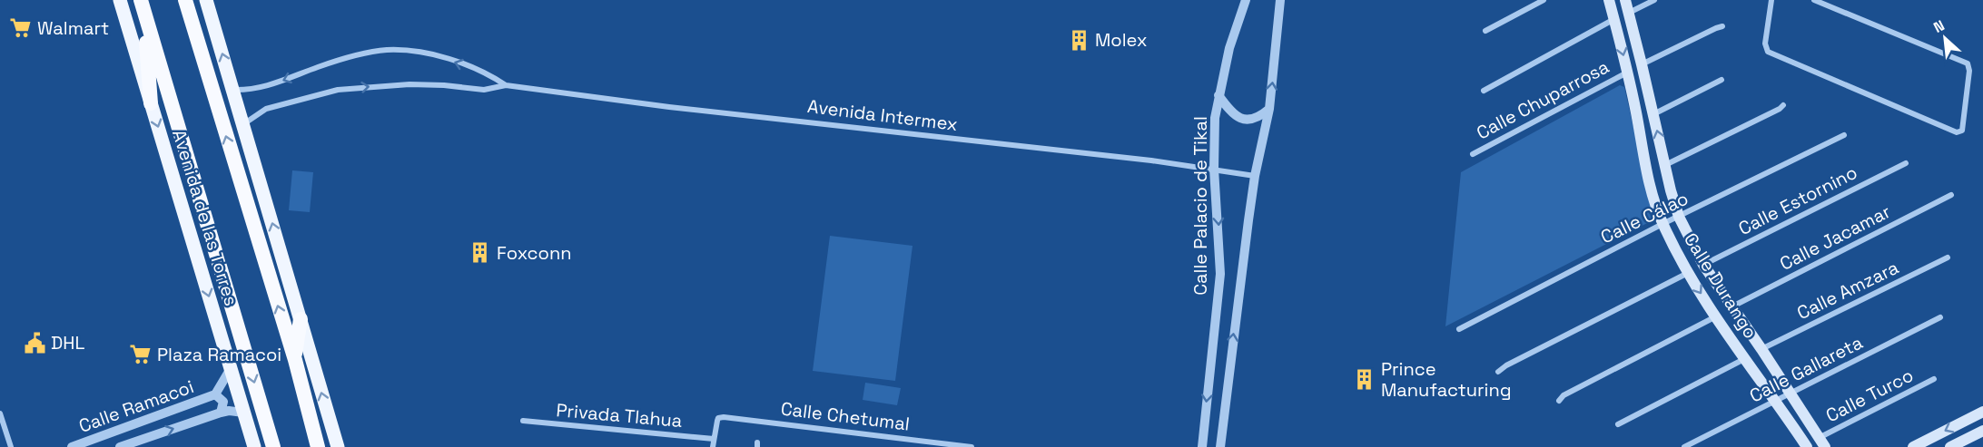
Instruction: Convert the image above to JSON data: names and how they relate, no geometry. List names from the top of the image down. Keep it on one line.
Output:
{"streets":{"highway":["Avenida de las Torres"],"main road":["Calle Durango"],"street":["Calle Chuparrosa","Avenida Intermex","Calle Estornino","Calle Palacio de Tikal","Calle Cálao","Calle Jacamar","Calle Amzara","Calle Gallareta","Calle Turco","Calle Ramacoi","Privada Tlahua","Calle Chetumal"]},"crossings":[["Calle Chuparrosa","Calle Durango"],["Avenida Intermex","Calle Palacio de Tikal"],["Calle Estornino","Calle Durango"],["Avenida de las Torres","Calle Ramacoi"],["Calle Cálao","Calle Durango"],["Calle Jacamar","Calle Durango"],["Calle Durango","Calle Amzara"],["Calle Durango","Calle Gallareta"],["Calle Durango","Calle Turco"],["Privada Tlahua","Calle Chetumal"]],"places":{"supermarket":["Walmart","Plaza Ramacoi"],"building":["Molex","Foxconn","Prince Manufacturing"],"public building":["DHL"]},"north":"top left"}
